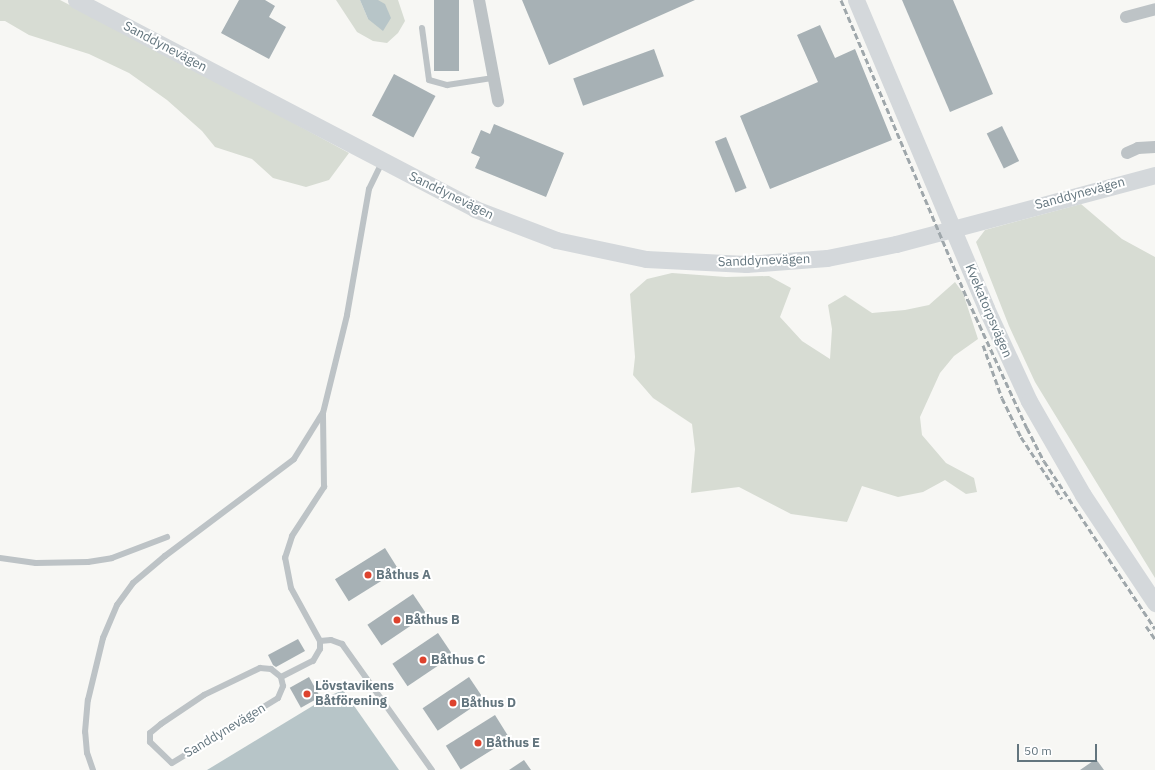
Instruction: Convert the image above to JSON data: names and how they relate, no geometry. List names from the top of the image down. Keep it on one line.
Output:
{"streets":{"street":["Sanddynevägen","Kvekatorpsvägen"]},"crossings":[["Sanddynevägen","Kvekatorpsvägen"]],"places":["Båthus A","Båthus B","Båthus C","Lövstavikens Båtförening","Båthus D","Båthus E"],"scale_bar":"50 m"}
